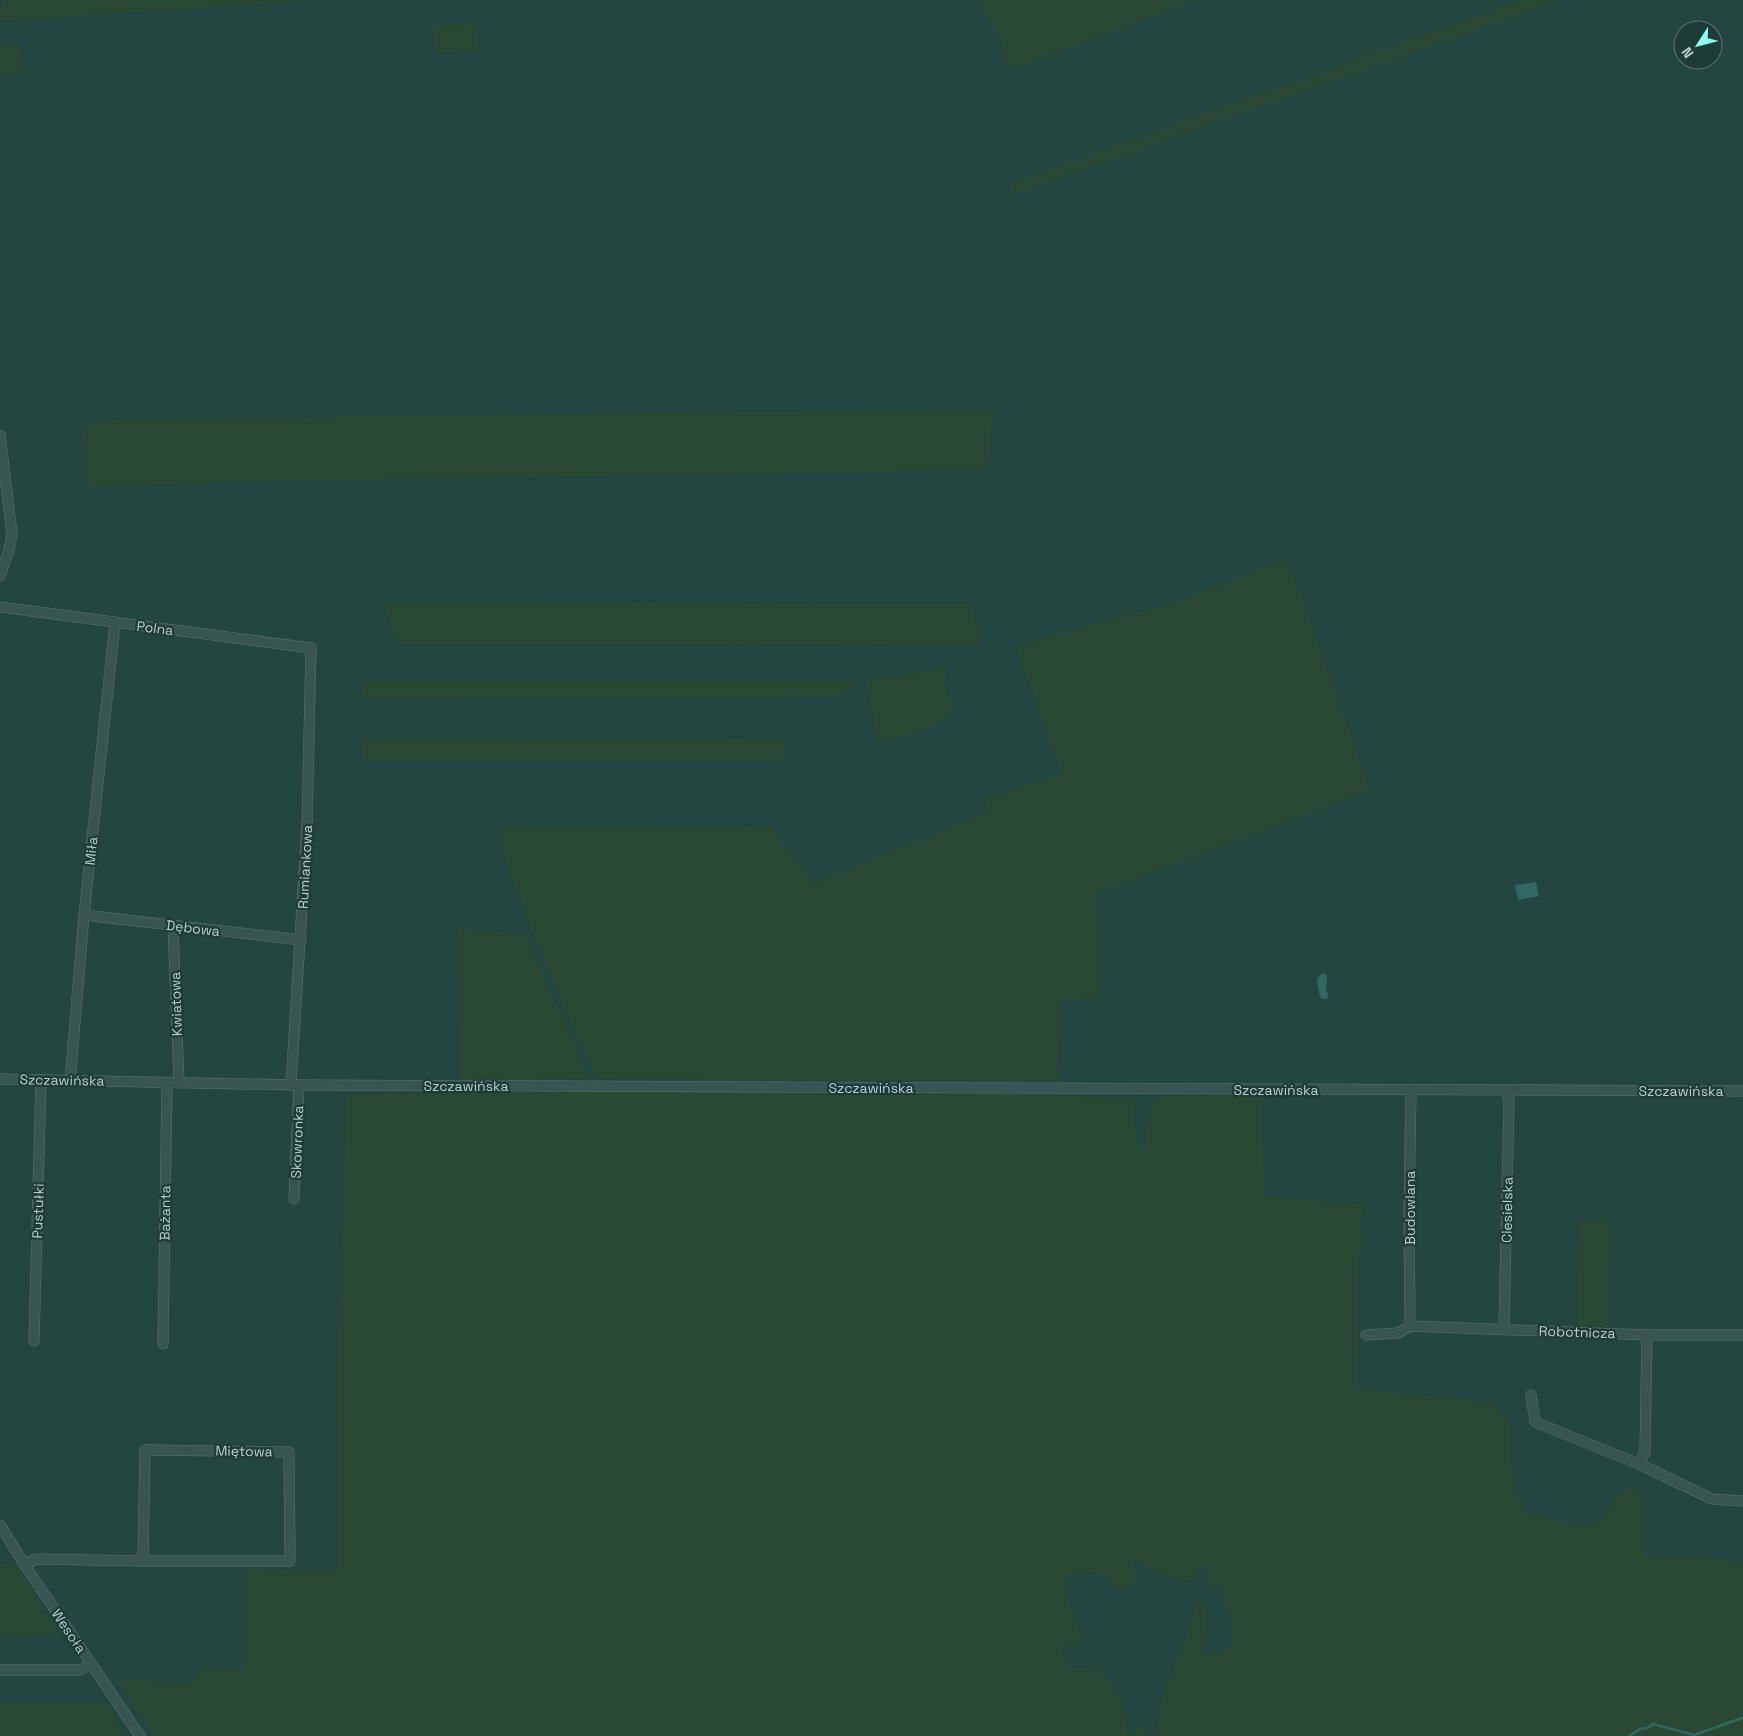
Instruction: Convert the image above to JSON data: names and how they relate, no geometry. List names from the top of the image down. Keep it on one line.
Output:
{"streets":{"street":["Polna","Miła","Rumiankowa","Dębowa","Kwiatowa","Szczawińska","Skowronka","Budowlana","Ciesielska","Pustułki","Bażanta","Robotnicza","Miętowa","Wesoła"]},"crossings":[["Polna","Miła"],["Polna","Rumiankowa"],["Miła","Dębowa"],["Miła","Szczawińska"],["Rumiankowa","Dębowa"],["Rumiankowa","Szczawińska"],["Rumiankowa","Skowronka"],["Dębowa","Kwiatowa"],["Kwiatowa","Szczawińska"],["Szczawińska","Skowronka"],["Szczawińska","Budowlana"],["Szczawińska","Ciesielska"],["Szczawińska","Pustułki"],["Szczawińska","Bażanta"],["Budowlana","Robotnicza"],["Ciesielska","Robotnicza"],["Miętowa","Wesoła"]],"north":"bottom left"}
